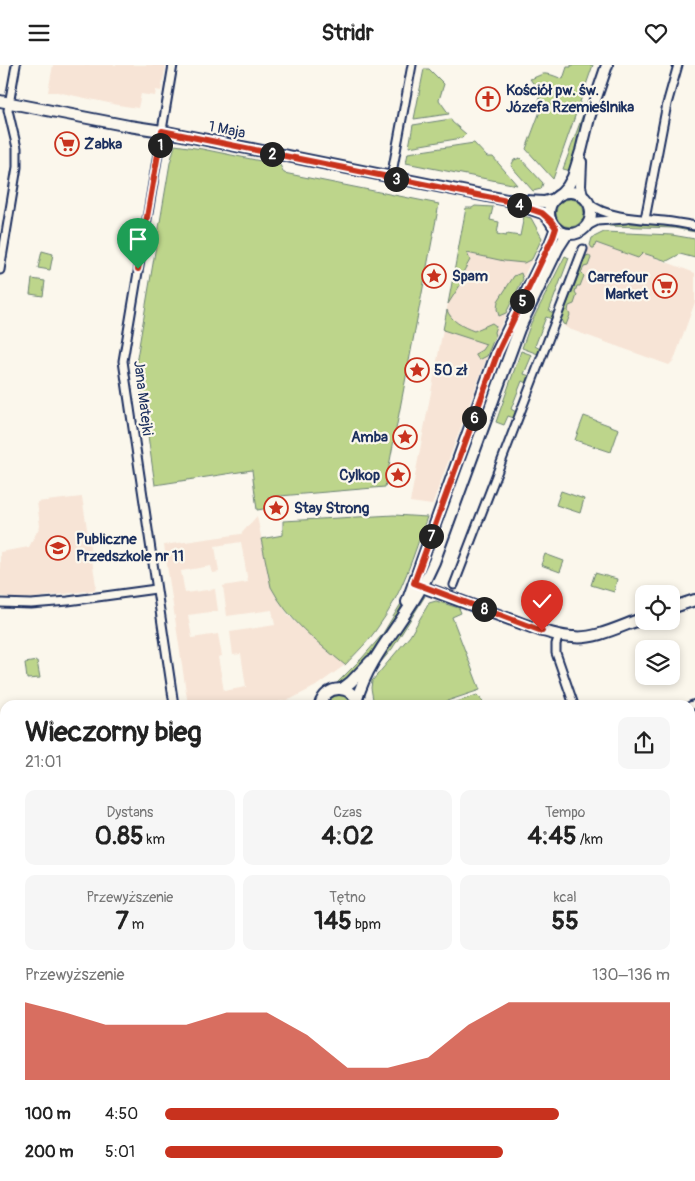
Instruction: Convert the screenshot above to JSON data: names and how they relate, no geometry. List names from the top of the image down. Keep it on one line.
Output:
{"streets":{"street":["1 Maja","Jana Matejki"]},"crossings":[["1 Maja","Jana Matejki"]],"places":{"church":["Kościół pw. św. Józefa Rzemieślnika"],"supermarket":["Żabka","Carrefour Market"],"place":["Spam","50 zł","Amba","Cylkop","Stay Strong"],"school or university":["Publiczne Przedszkole nr 11"]},"page":{"header":"Stridr","pins":["1","2","3","4","5","6","7","8"],"heading":["Wieczorny bieg","21:01"],"stats":[["Dystans","0.85 km"],["Czas","4:02"],["Tempo","4:45 /km"],["Przewyższenie","7 m"],["Tętno","145 bpm"],["kcal","55"]],"chart":["Przewyższenie","130–136 m"],"list":[{"name":"100 m","note":"4:50"},{"name":"200 m","note":"5:01"}]}}
